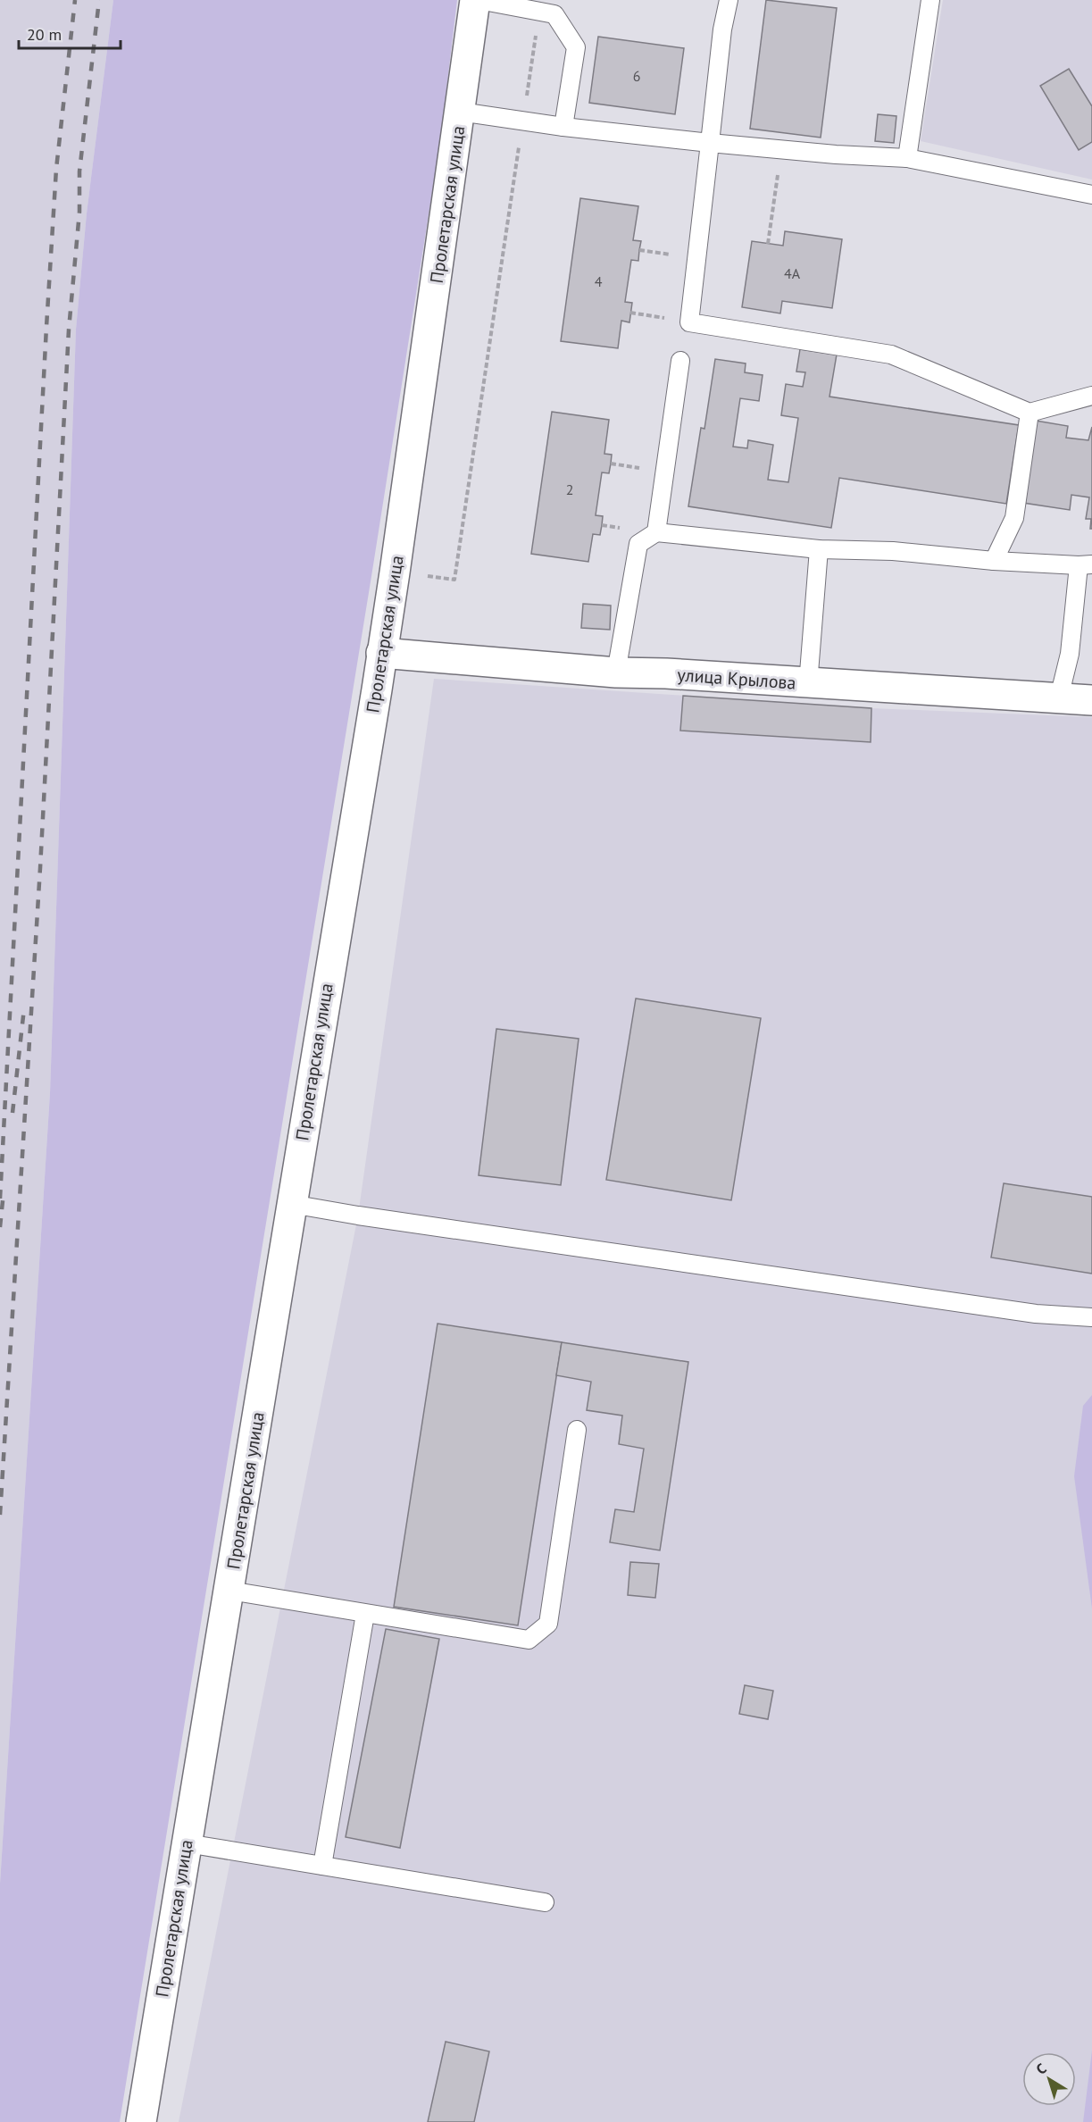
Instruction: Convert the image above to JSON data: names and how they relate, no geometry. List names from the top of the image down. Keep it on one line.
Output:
{"streets":{"street":["Пролетарская улица","улица Крылова"]},"crossings":[["Пролетарская улица","улица Крылова"]],"house_numbers":["6","4А","4","2"],"scale_bar":"20 m","north":"top left"}
